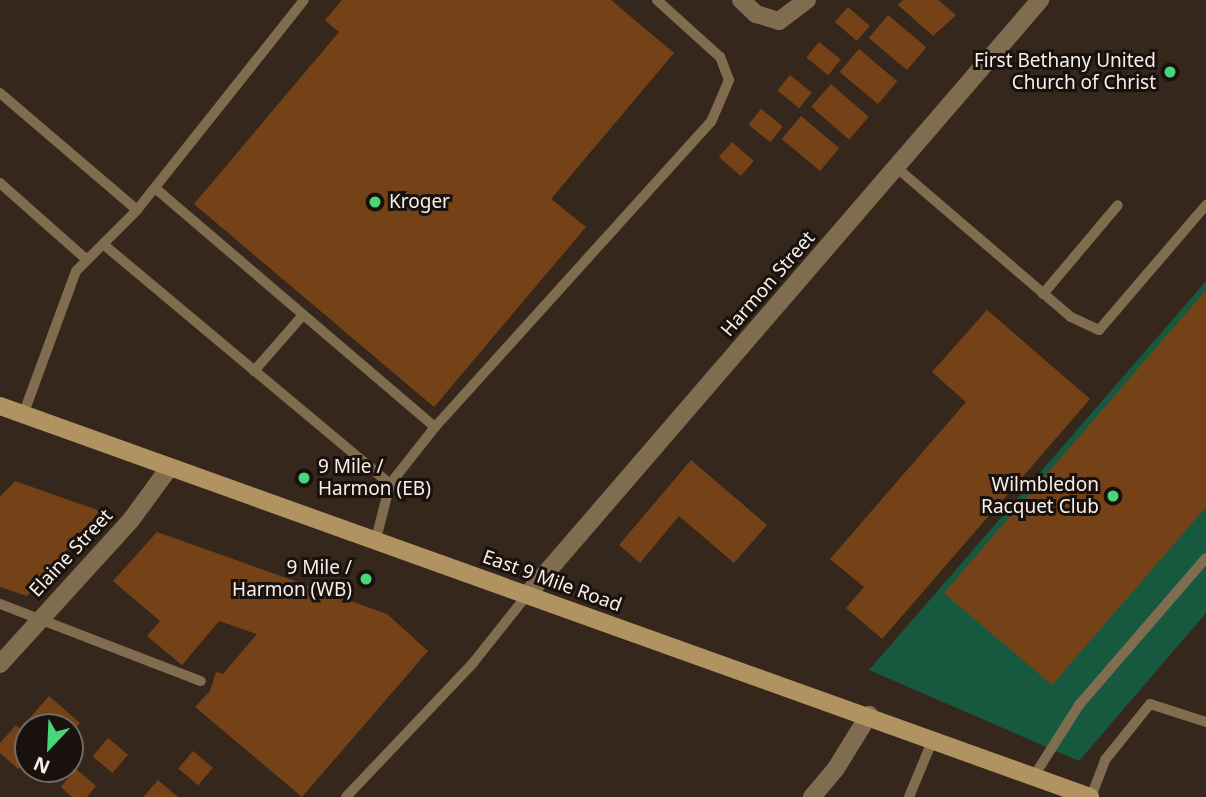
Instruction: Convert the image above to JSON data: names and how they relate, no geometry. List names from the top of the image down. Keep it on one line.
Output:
{"streets":{"main road":["East 9 Mile Road"],"street":["Harmon Street","Elaine Street"]},"crossings":[["Harmon Street","East 9 Mile Road"],["Elaine Street","East 9 Mile Road"]],"places":["First Bethany United Church of Christ","Kroger","9 Mile / Harmon (EB)","Wilmbledon Racquet Club","9 Mile / Harmon (WB)"],"north":"bottom left"}
